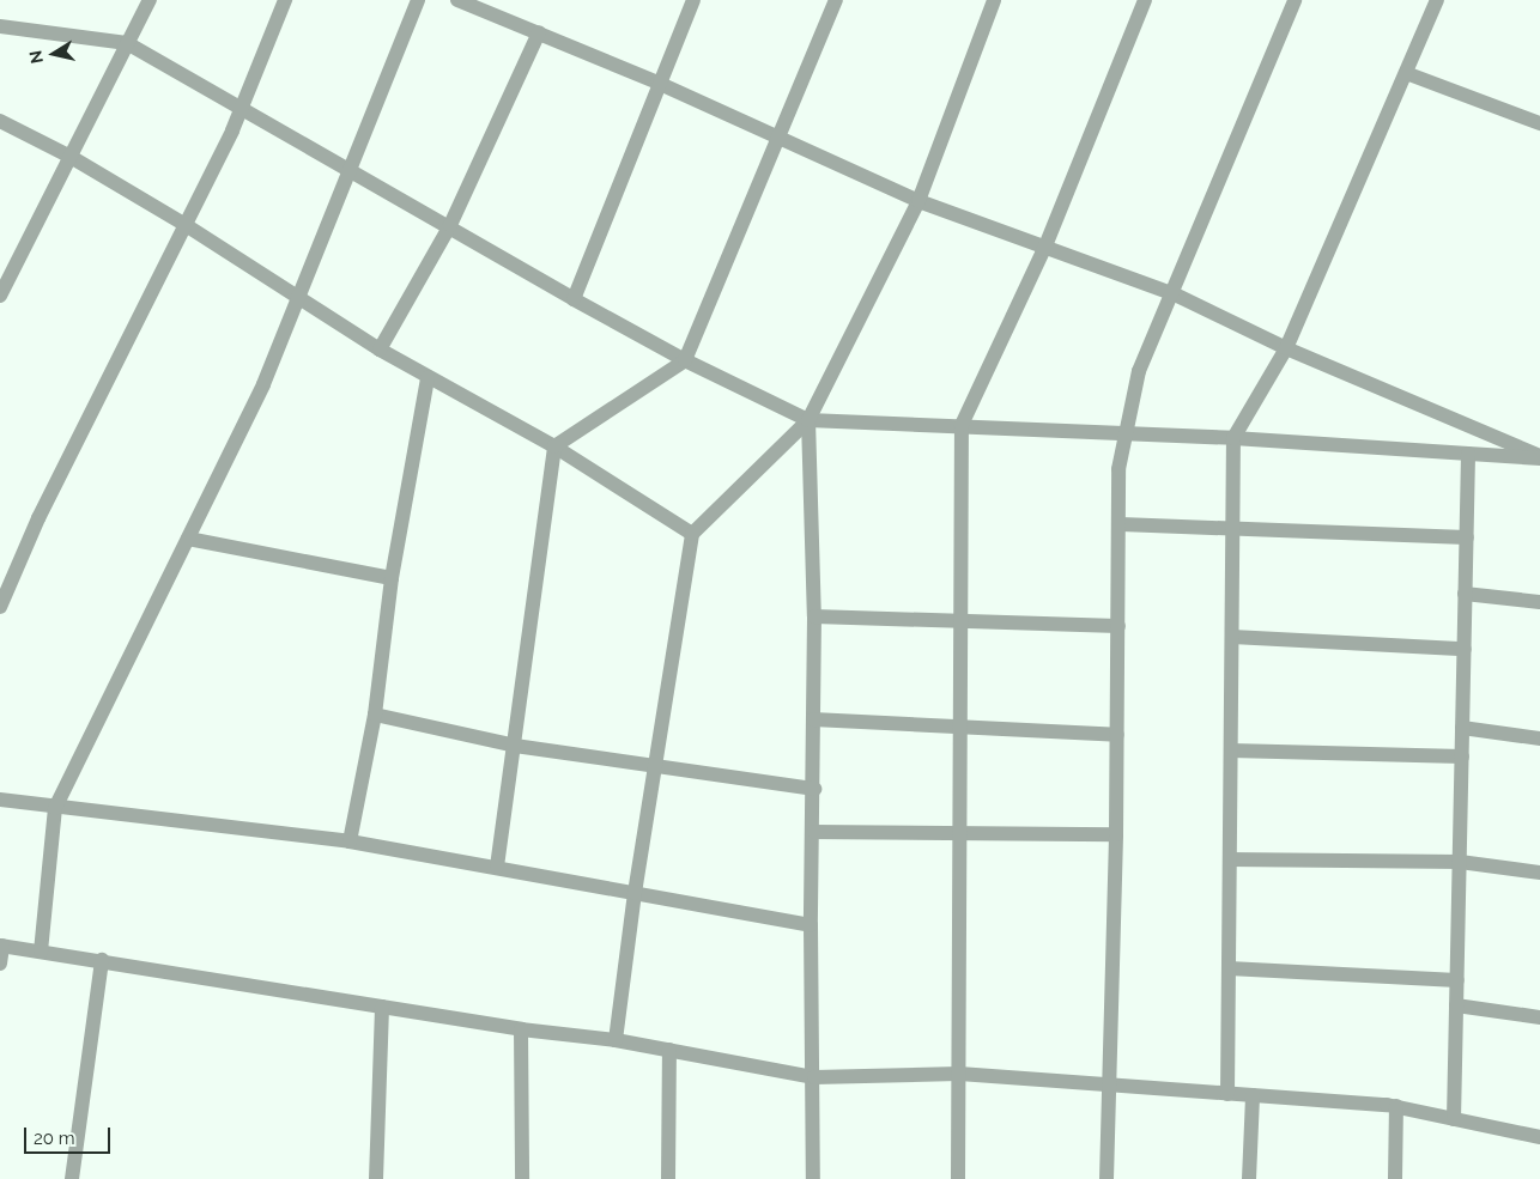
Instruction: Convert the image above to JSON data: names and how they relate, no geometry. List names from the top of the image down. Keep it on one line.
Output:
{"scale_bar":"20 m","north":"left"}
